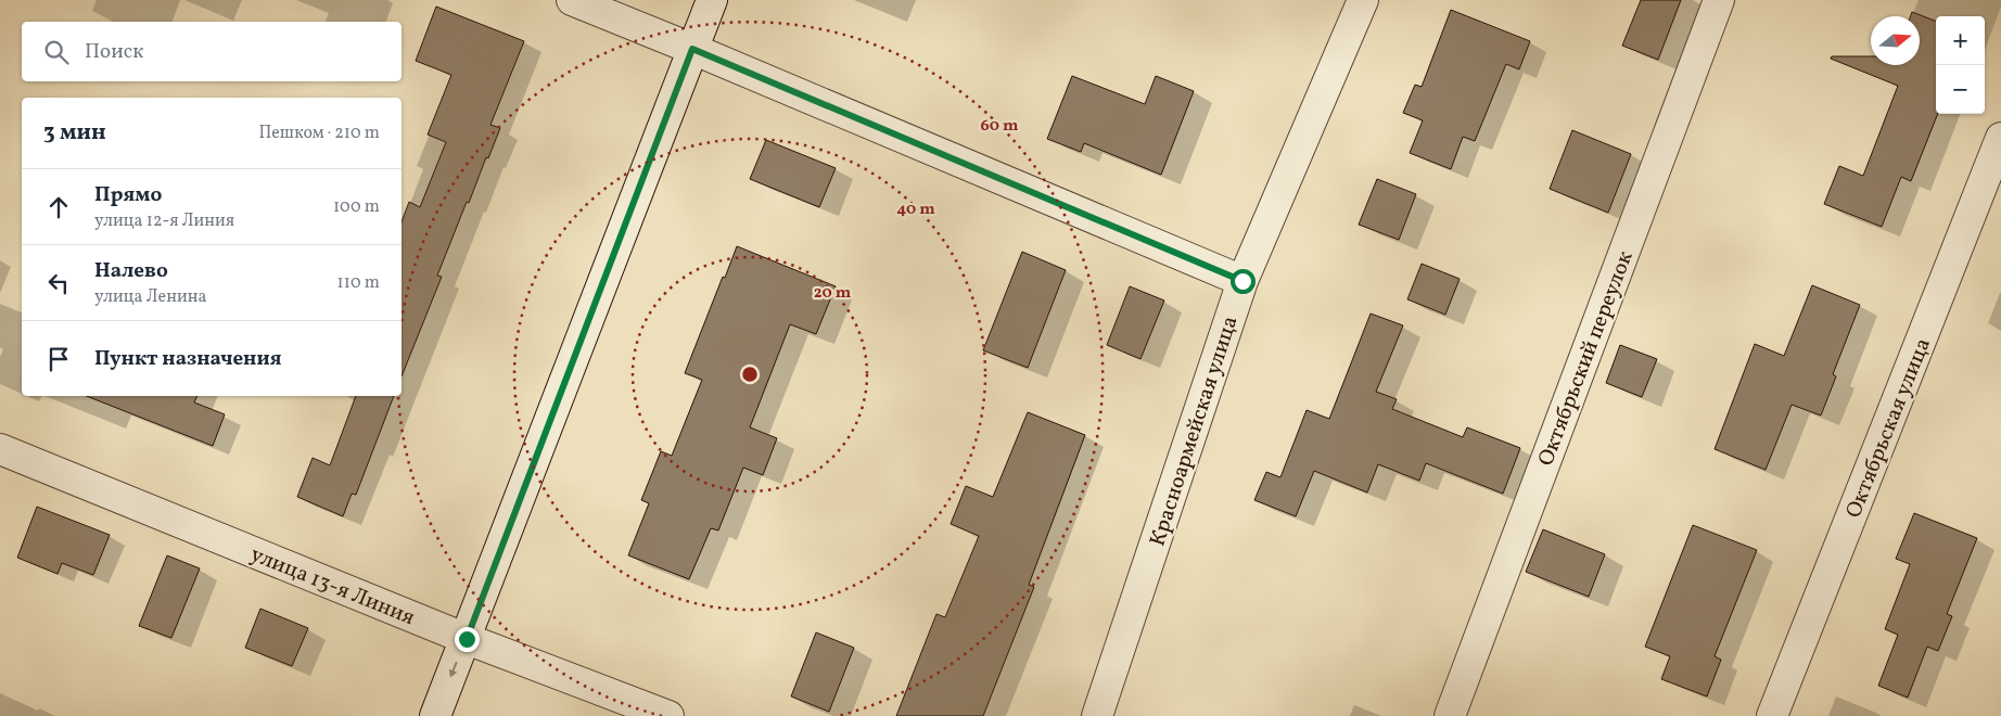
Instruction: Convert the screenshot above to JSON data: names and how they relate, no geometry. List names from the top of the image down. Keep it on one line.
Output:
{"streets":{"street":["Октябрьский переулок","Октябрьская улица","Красноармейская улица","улица 13-я Линия"]},"north":"right","page":{"map_buttons":["+","−"],"search":"Поиск","heading":["3 мин","Пешком · 210 m"],"list":[["Прямо","улица 12-я Линия","100 m"],["Налево","улица Ленина","110 m"],"Пункт назначения"]},"rings":["60 m","40 m","20 m"]}
